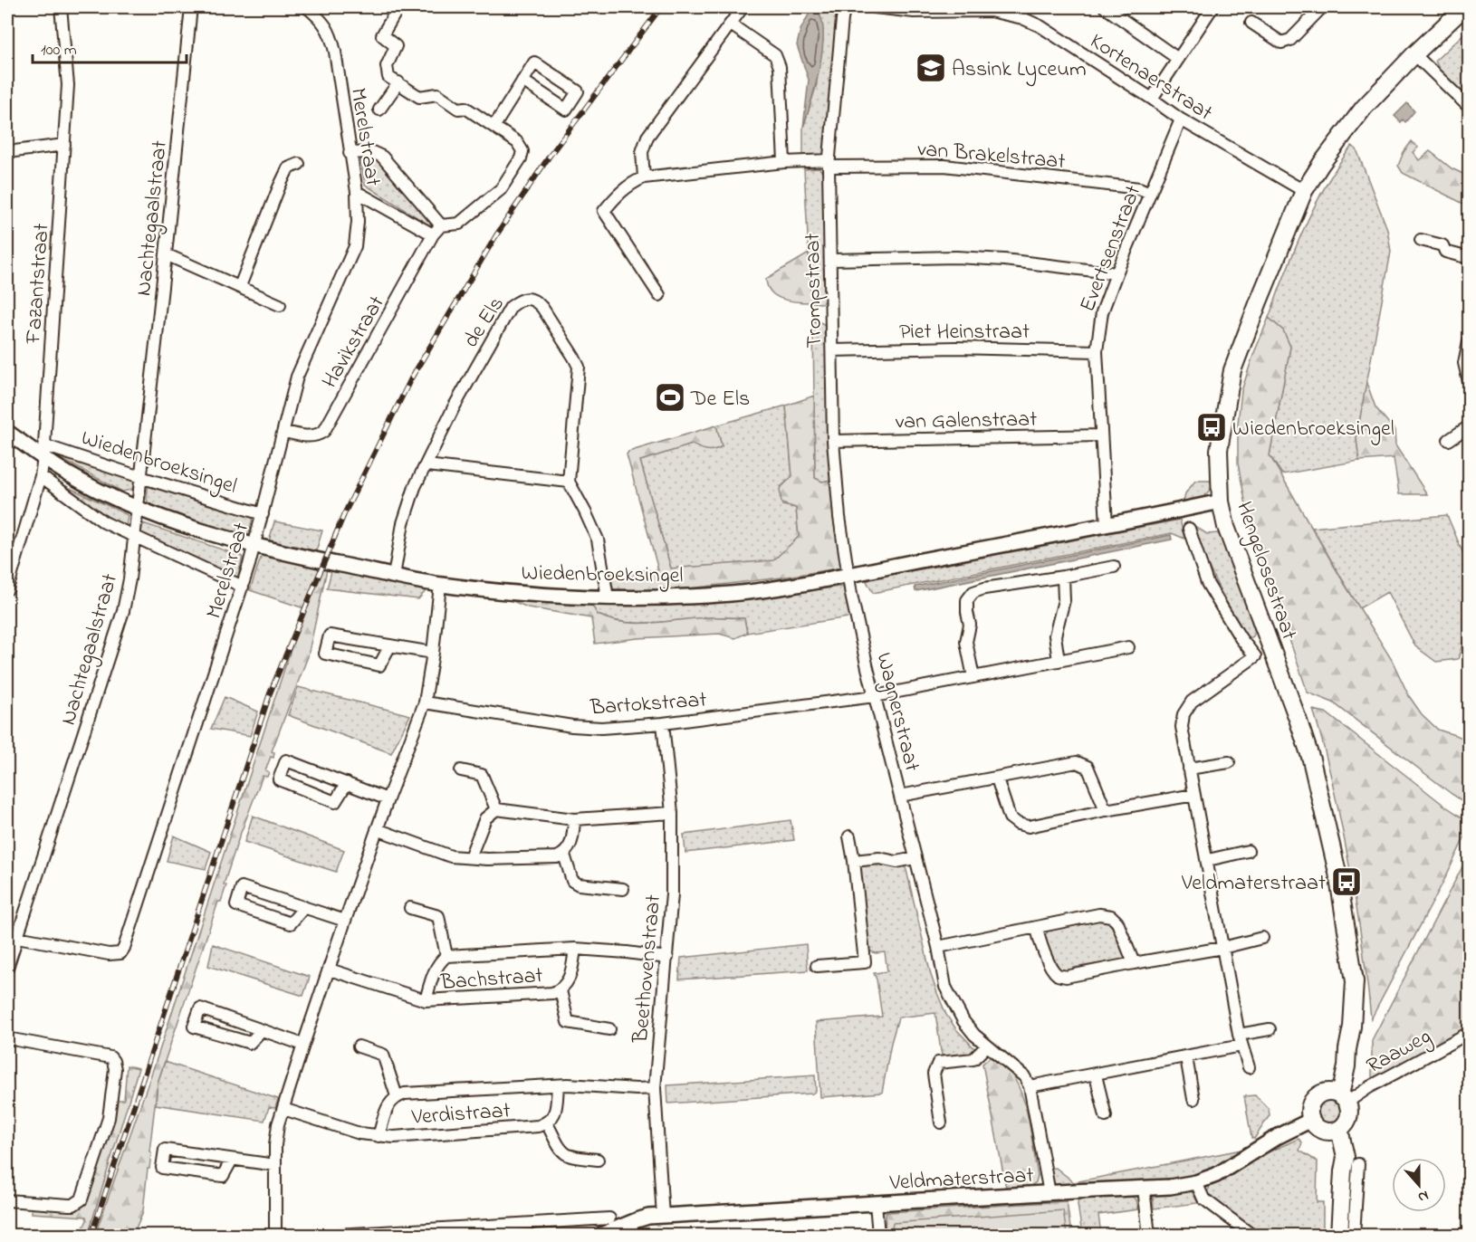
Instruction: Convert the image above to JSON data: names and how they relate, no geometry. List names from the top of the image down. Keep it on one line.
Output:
{"streets":{"main road":["Hengelosestraat"],"street":["Kortenaerstraat","Merelstraat","van Brakelstraat","Nachtegaalstraat","Evertsenstraat","Fazantstraat","Trompstraat","de Els","Piet Heinstraat","Havikstraat","van Galenstraat","Wiedenbroeksingel","Bartokstraat","Wagnerstraat","Beethovenstraat","Bachstraat","Raaweg","Verdistraat","Veldmaterstraat"]},"crossings":[["Kortenaerstraat","Evertsenstraat"],["Kortenaerstraat","Hengelosestraat"],["Merelstraat","Nachtegaalstraat"],["Merelstraat","Havikstraat"],["Merelstraat","Wiedenbroeksingel"],["van Brakelstraat","Evertsenstraat"],["van Brakelstraat","Trompstraat"],["Nachtegaalstraat","Wiedenbroeksingel"],["Evertsenstraat","Piet Heinstraat"],["Evertsenstraat","van Galenstraat"],["Evertsenstraat","Wiedenbroeksingel"],["Fazantstraat","Wiedenbroeksingel"],["Trompstraat","Piet Heinstraat"],["Trompstraat","van Galenstraat"],["Trompstraat","Wiedenbroeksingel"],["Trompstraat","Wagnerstraat"],["de Els","Wiedenbroeksingel"],["Wiedenbroeksingel","Hengelosestraat"],["Wiedenbroeksingel","Wagnerstraat"],["Hengelosestraat","Raaweg"],["Hengelosestraat","Veldmaterstraat"],["Bartokstraat","Wagnerstraat"],["Bartokstraat","Beethovenstraat"],["Beethovenstraat","Bachstraat"],["Beethovenstraat","Verdistraat"],["Beethovenstraat","Veldmaterstraat"],["Raaweg","Veldmaterstraat"]],"places":{"school or university":["Assink Lyceum"],"sports":["De Els"],"bus stop":["Wiedenbroeksingel","Veldmaterstraat"]},"scale_bar":"100 m","north":"bottom"}
